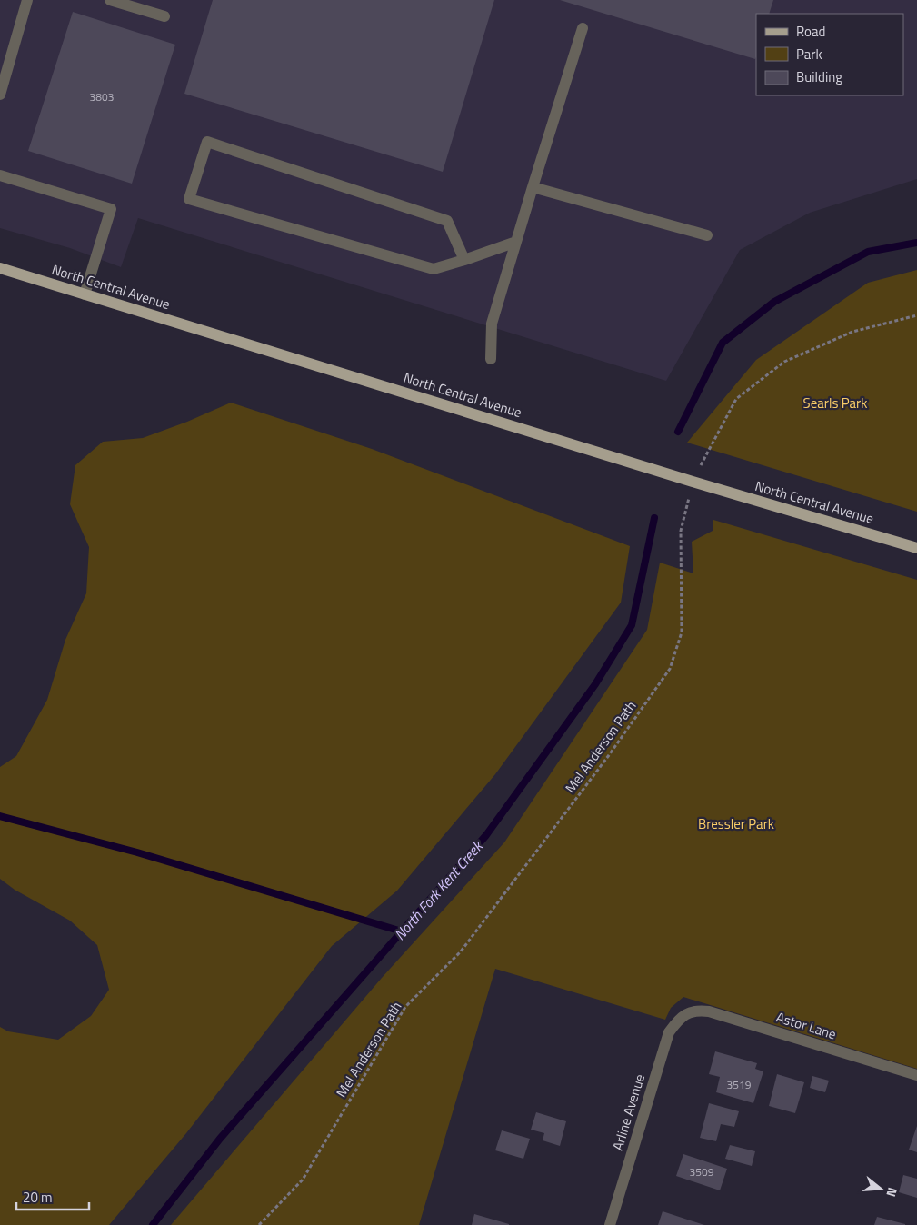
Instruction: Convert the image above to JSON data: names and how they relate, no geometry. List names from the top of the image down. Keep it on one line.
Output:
{"streets":{"main road":["North Central Avenue"],"street":["Astor Lane","Arline Avenue"],"path":["Mel Anderson Path"]},"crossings":[["North Central Avenue","Mel Anderson Path"],["Astor Lane","Arline Avenue"]],"water":["North Fork Kent Creek"],"parks":["Searls Park","Bressler Park"],"house_numbers":["3803","3519","3509"],"legend":["Road","Park","Building"],"scale_bar":"20 m","north":"right"}
